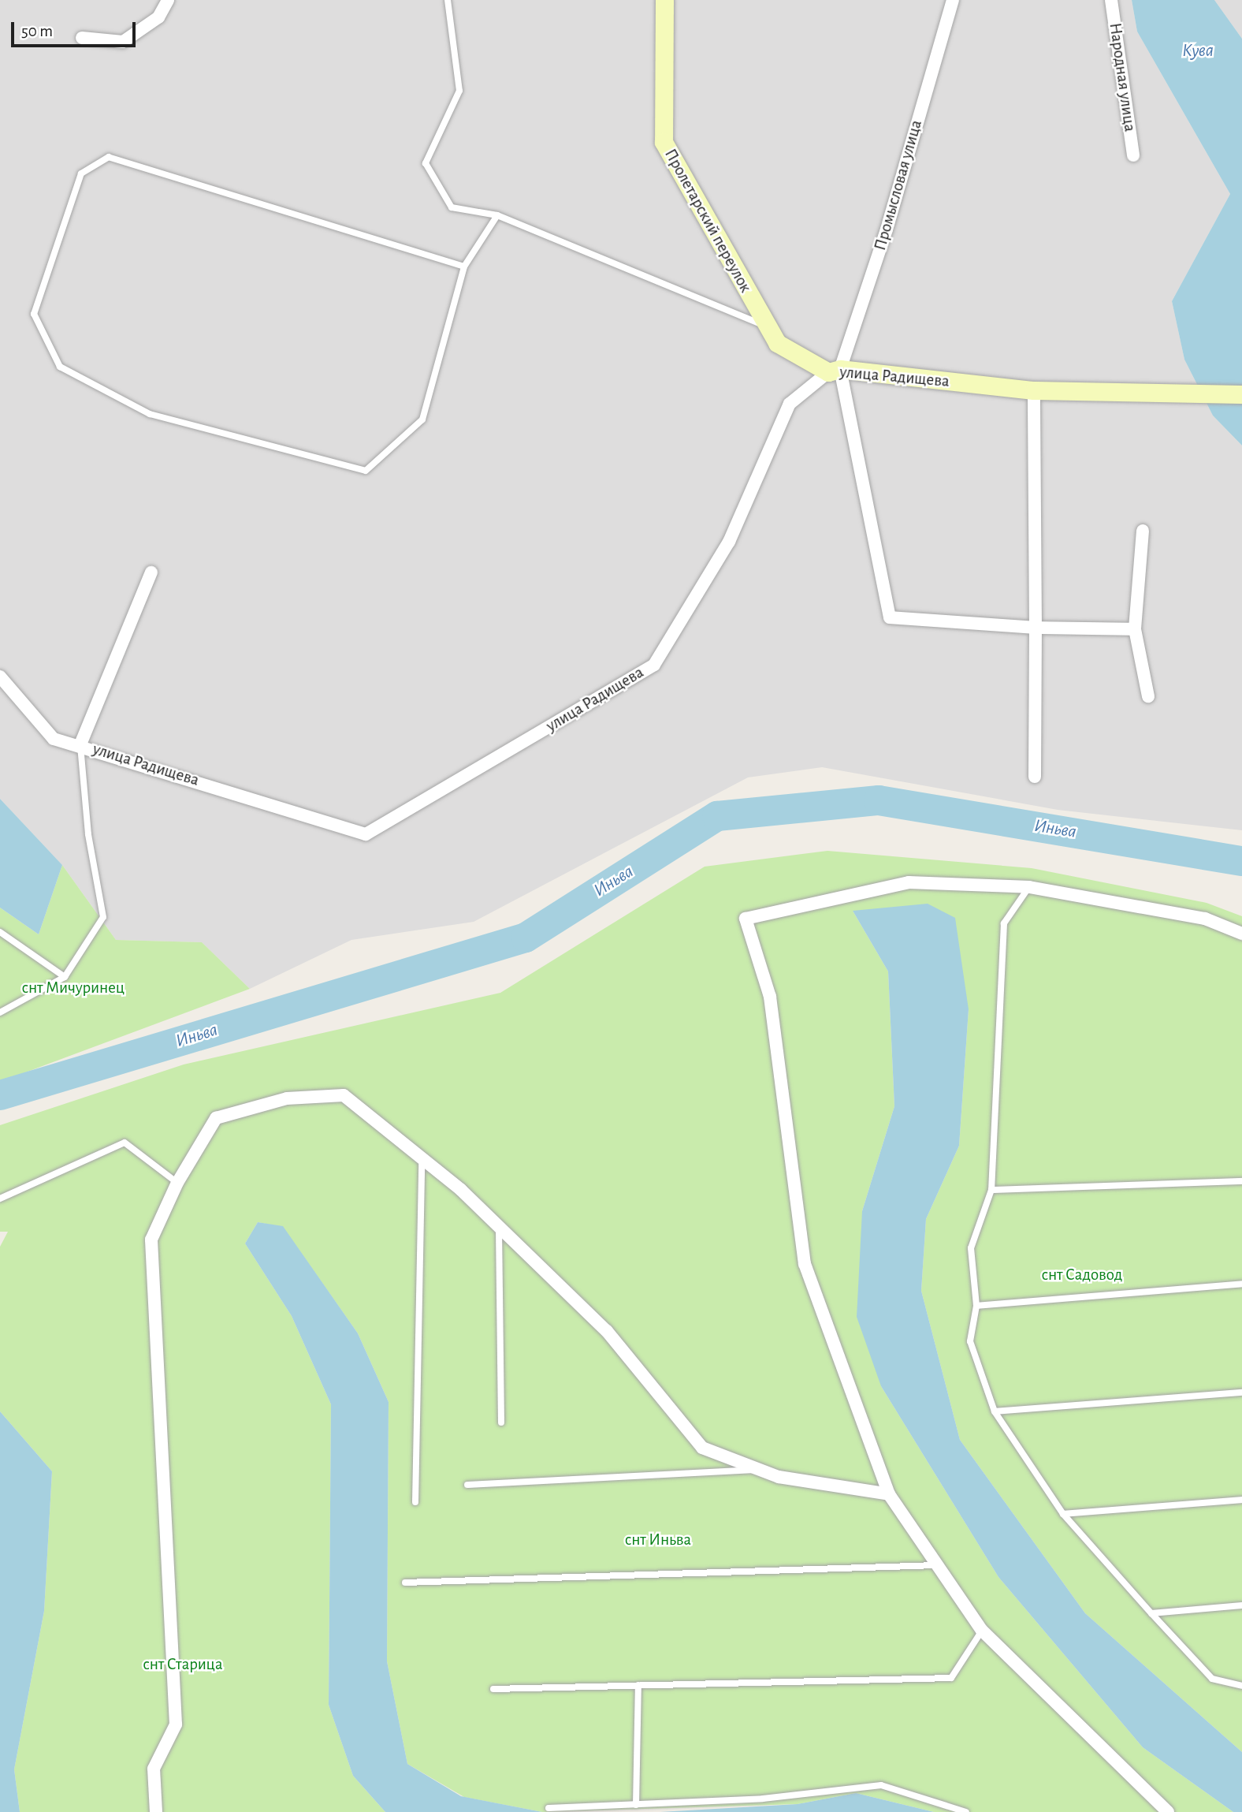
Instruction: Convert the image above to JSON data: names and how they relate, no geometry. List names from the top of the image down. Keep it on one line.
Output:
{"streets":{"street":["Народная улица","Промысловая улица","Пролетарский переулок","улица Радищева"]},"crossings":[["Промысловая улица","Пролетарский переулок"],["Промысловая улица","улица Радищева"],["Пролетарский переулок","улица Радищева"]],"water":["Кува","Иньва"],"parks":["снт Мичуринец","снт Садовод","снт Иньва","снт Старица"],"scale_bar":"50 m"}
